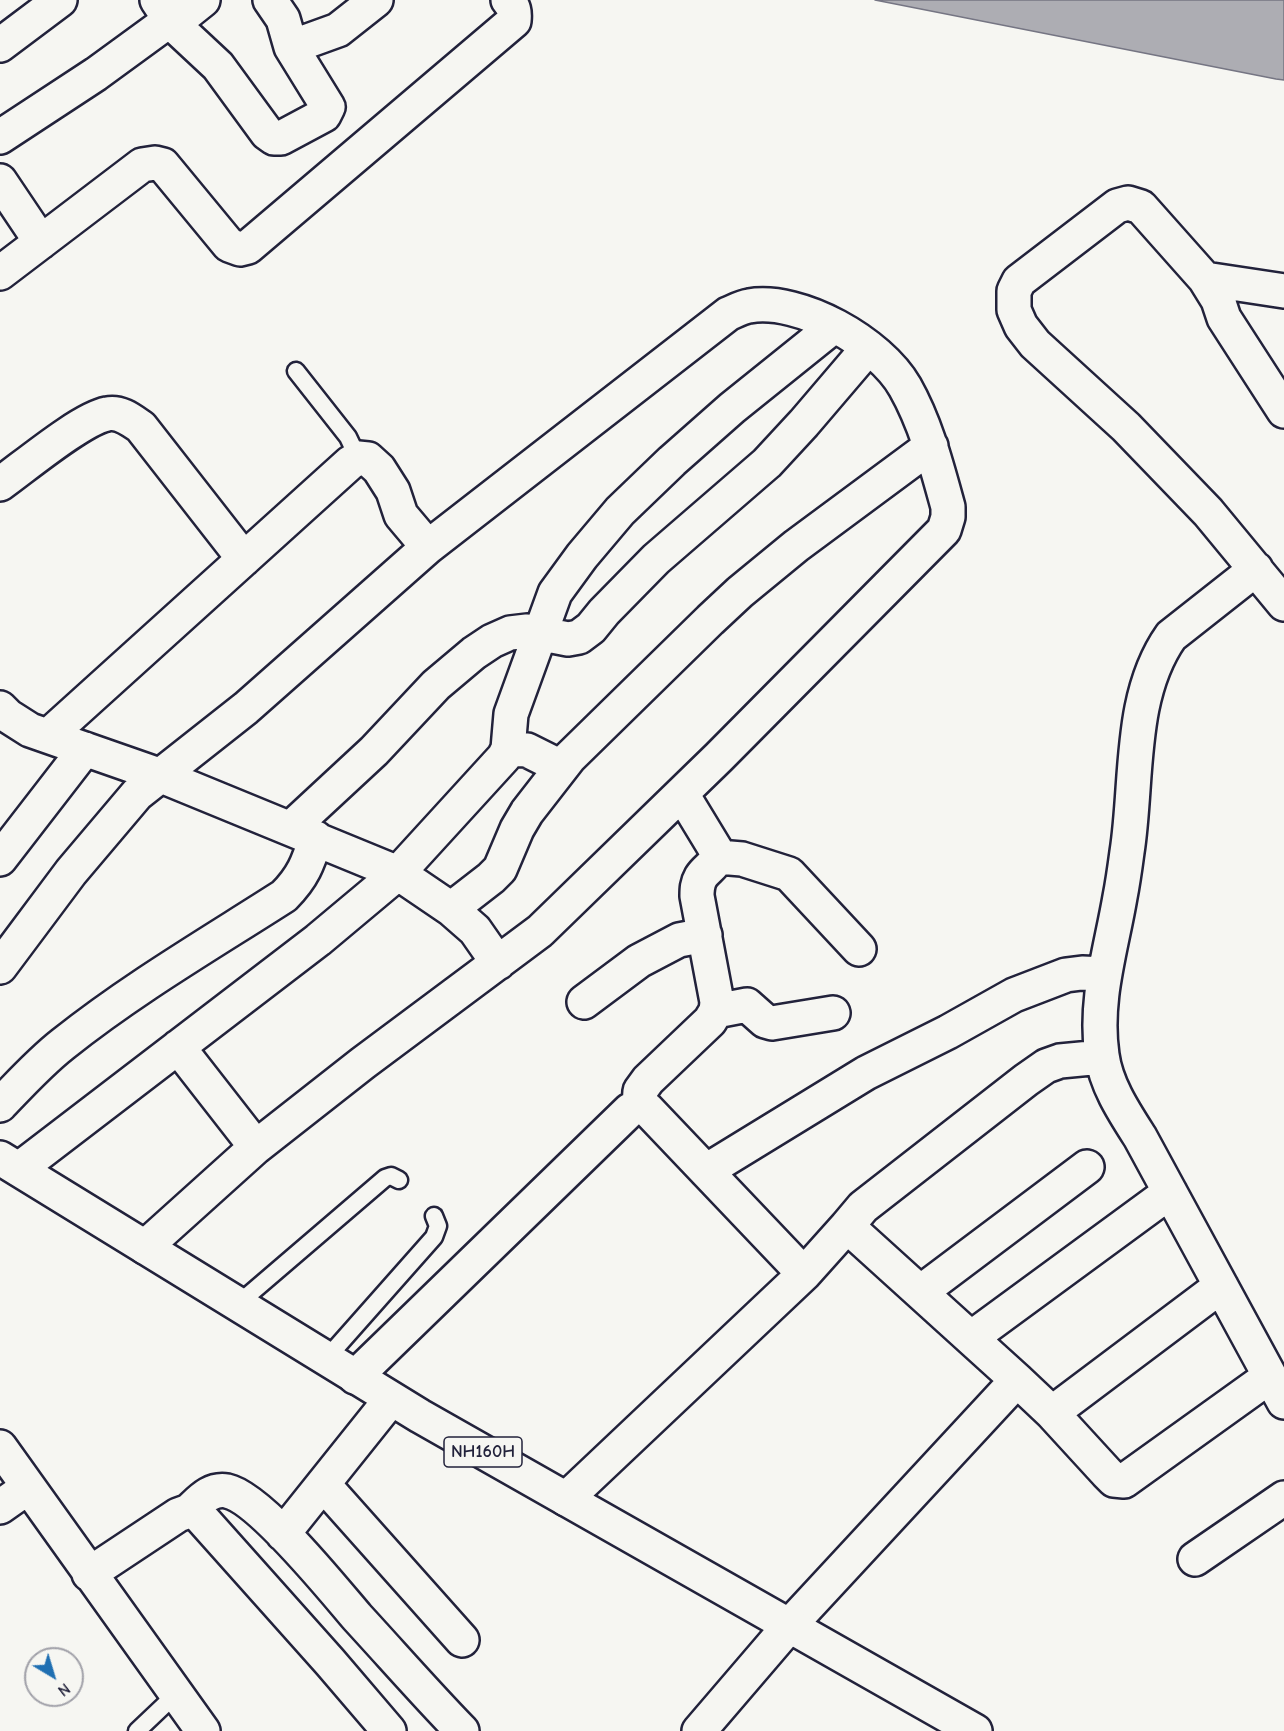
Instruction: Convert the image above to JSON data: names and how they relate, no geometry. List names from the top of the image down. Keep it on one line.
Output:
{"streets":{"main road":["NH160H"]},"north":"bottom right"}
